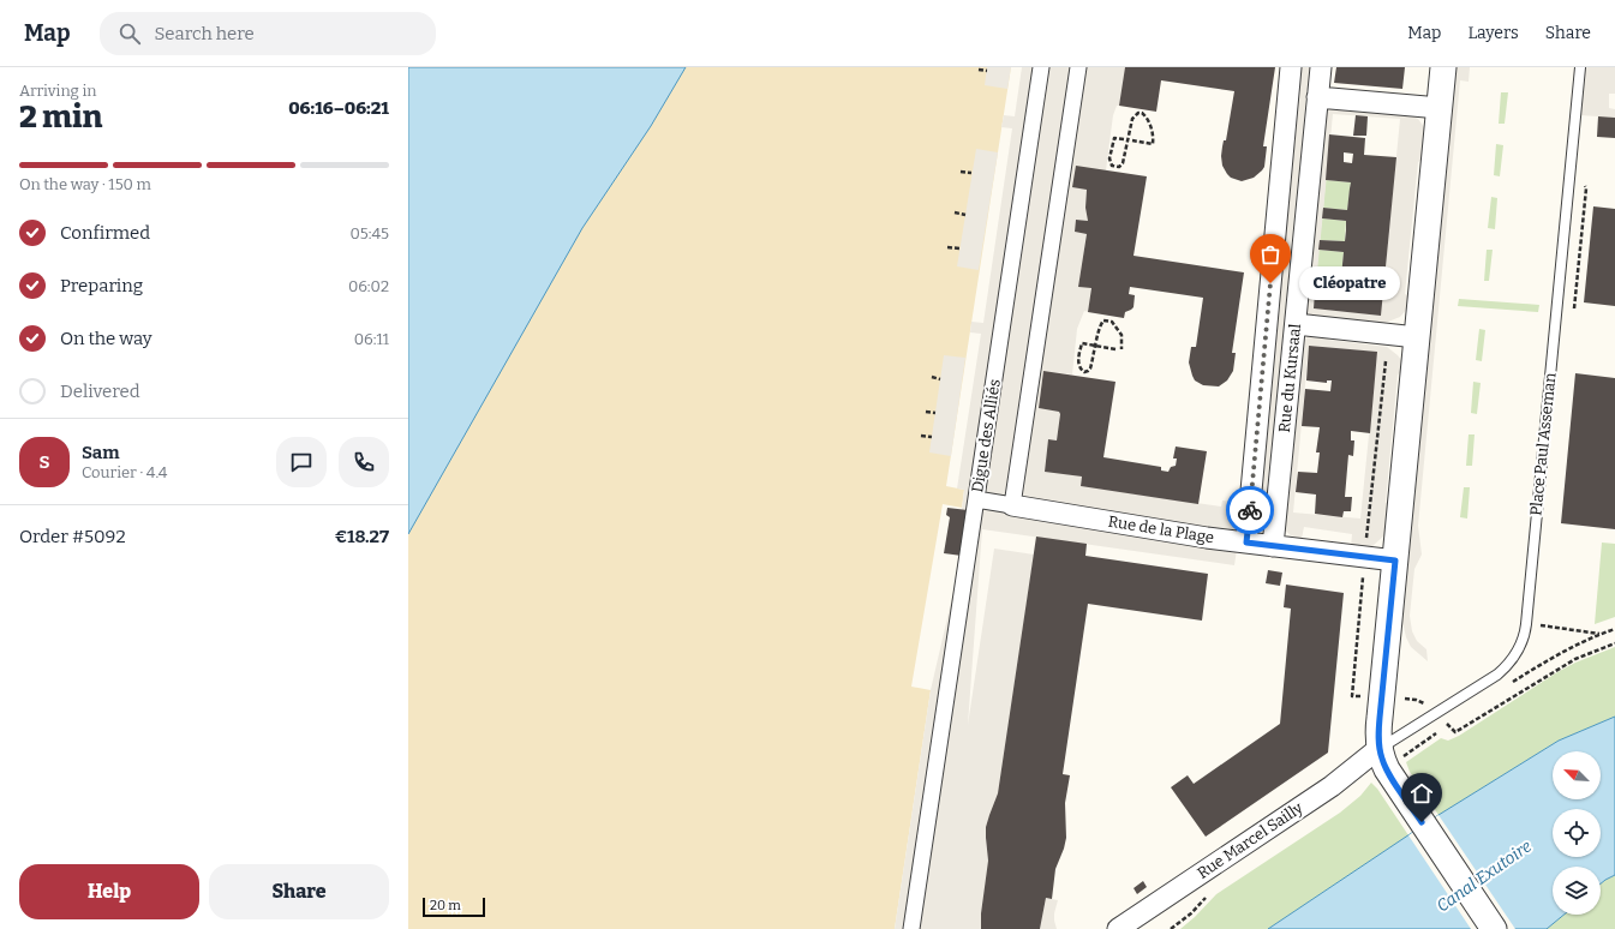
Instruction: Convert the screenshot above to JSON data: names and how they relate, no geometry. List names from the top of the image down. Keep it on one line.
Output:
{"streets":{"street":["Rue du Kursaal","Digue des Alliés","Rue de la Plage","Rue Marcel Sailly"],"lane":["Place Paul Asseman"]},"crossings":[["Rue du Kursaal","Rue de la Plage"],["Digue des Alliés","Rue de la Plage"],["Place Paul Asseman","Rue Marcel Sailly"]],"water":["Canal Exutoire"],"places":["Cléopatre"],"scale_bar":"20 m","north":"top left","page":{"header":"Map","search":"Search here","nav":["Map","Layers","Share"],"heading":["2 min","Arriving in","06:16–06:21"],"panel":["Sam","Courier · 4.4","Order #5092","€18.27"],"bar":"On the way · 150 m","list":[["Confirmed","05:45"],["Preparing","06:02"],["On the way","06:11"],"Delivered"],"bubble":"Cléopatre","round":"S","buttons":["Help","Share"],"scale":"20 m"}}
